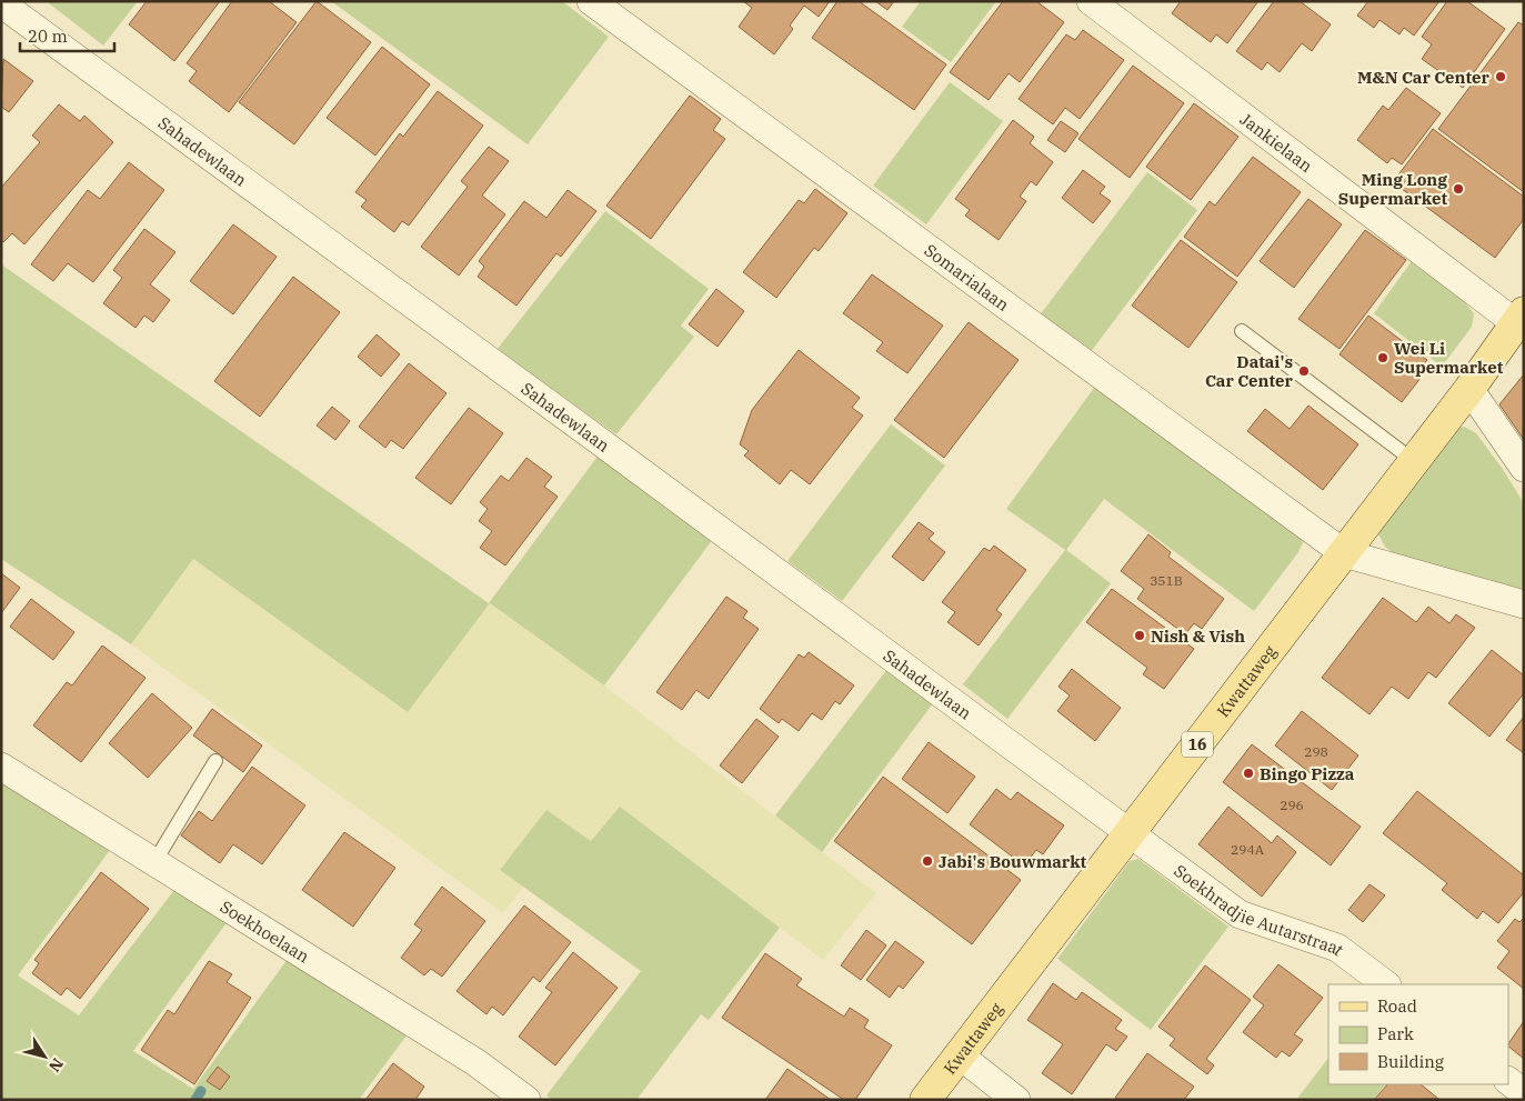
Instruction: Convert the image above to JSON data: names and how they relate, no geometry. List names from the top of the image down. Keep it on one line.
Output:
{"streets":{"main road":["Kwattaweg","16"],"street":["Jankielaan","Sahadewlaan","Somarialaan","Soekhradjie Autarstraat","Soekhoelaan"]},"crossings":[["Jankielaan","Kwattaweg"],["Sahadewlaan","Kwattaweg"],["Sahadewlaan","Soekhradjie Autarstraat"],["Somarialaan","Kwattaweg"],["Kwattaweg","Soekhradjie Autarstraat"]],"places":["M&N Car Center","Ming Long Supermarket","Wei Li Supermarket","Datai's Car Center","Nish & Vish","Bingo Pizza","Jabi's Bouwmarkt"],"house_numbers":["351B","298","296","294A"],"legend":["Road","Park","Building"],"scale_bar":"20 m","north":"bottom right"}
